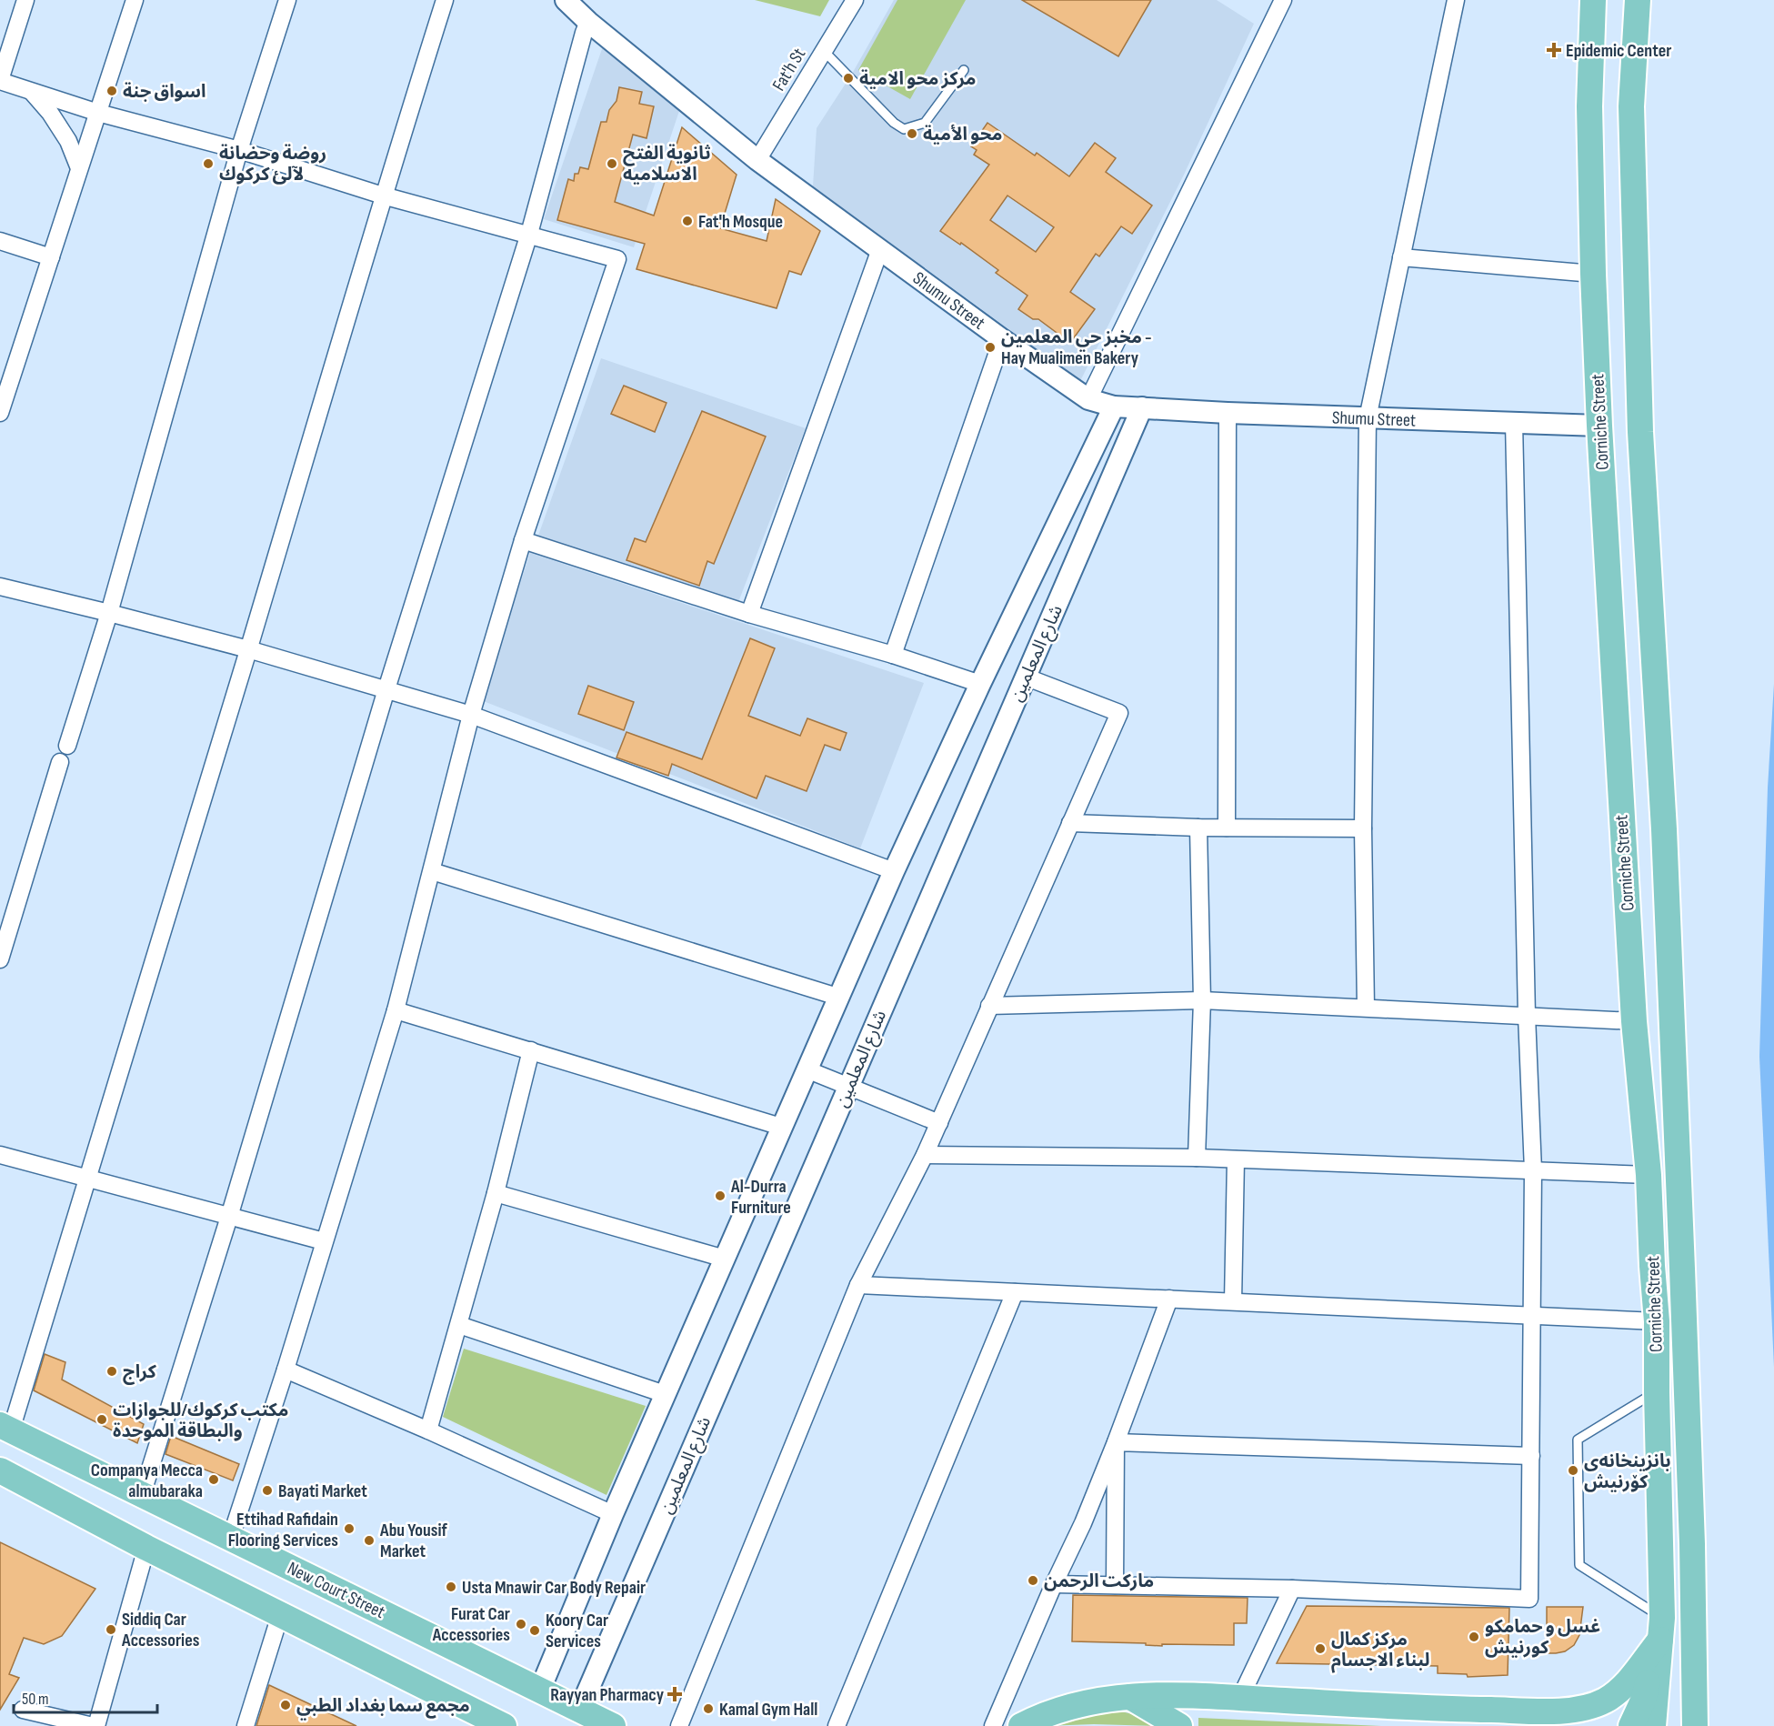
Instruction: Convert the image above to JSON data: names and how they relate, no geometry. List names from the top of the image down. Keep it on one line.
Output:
{"streets":{"main road":["Corniche Street","New Court Street"],"street":["Fat'h St","Shumu Street","شارع المعلمين"]},"crossings":[["Fat'h St","Shumu Street"],["Shumu Street","Corniche Street"],["Shumu Street","شارع المعلمين"],["شارع المعلمين","New Court Street"]],"places":{"health":["Epidemic Center","Rayyan Pharmacy"],"other":["مركز محو الامية","اسواق جنة","محو الأمية","روضة وحضانة لآلئ كركوك","ثانوية الفتح الاسلاميه","Fat'h Mosque","مخبز حي المعلمين - Hay Mualimen Bakery","Al-Durra Furniture","كراج","مكتب كركوك/للجوازات والبطاقة الموحدة","بانزینخانەی کۆرنیش","Companya Mecca almubaraka","Bayati Market","Ettihad Rafidain Flooring Services","Abu Yousif Market","ماركت الرحمن","Usta Mnawir Car Body Repair","Furat Car Accessories","Siddiq Car Accessories","Koory Car Services","غسل و حمامكو كورنيش","مركز كمال لبناء الاجسام","مجمع سما بغداد الطبي","Kamal Gym Hall"]},"scale_bar":"50 m"}
